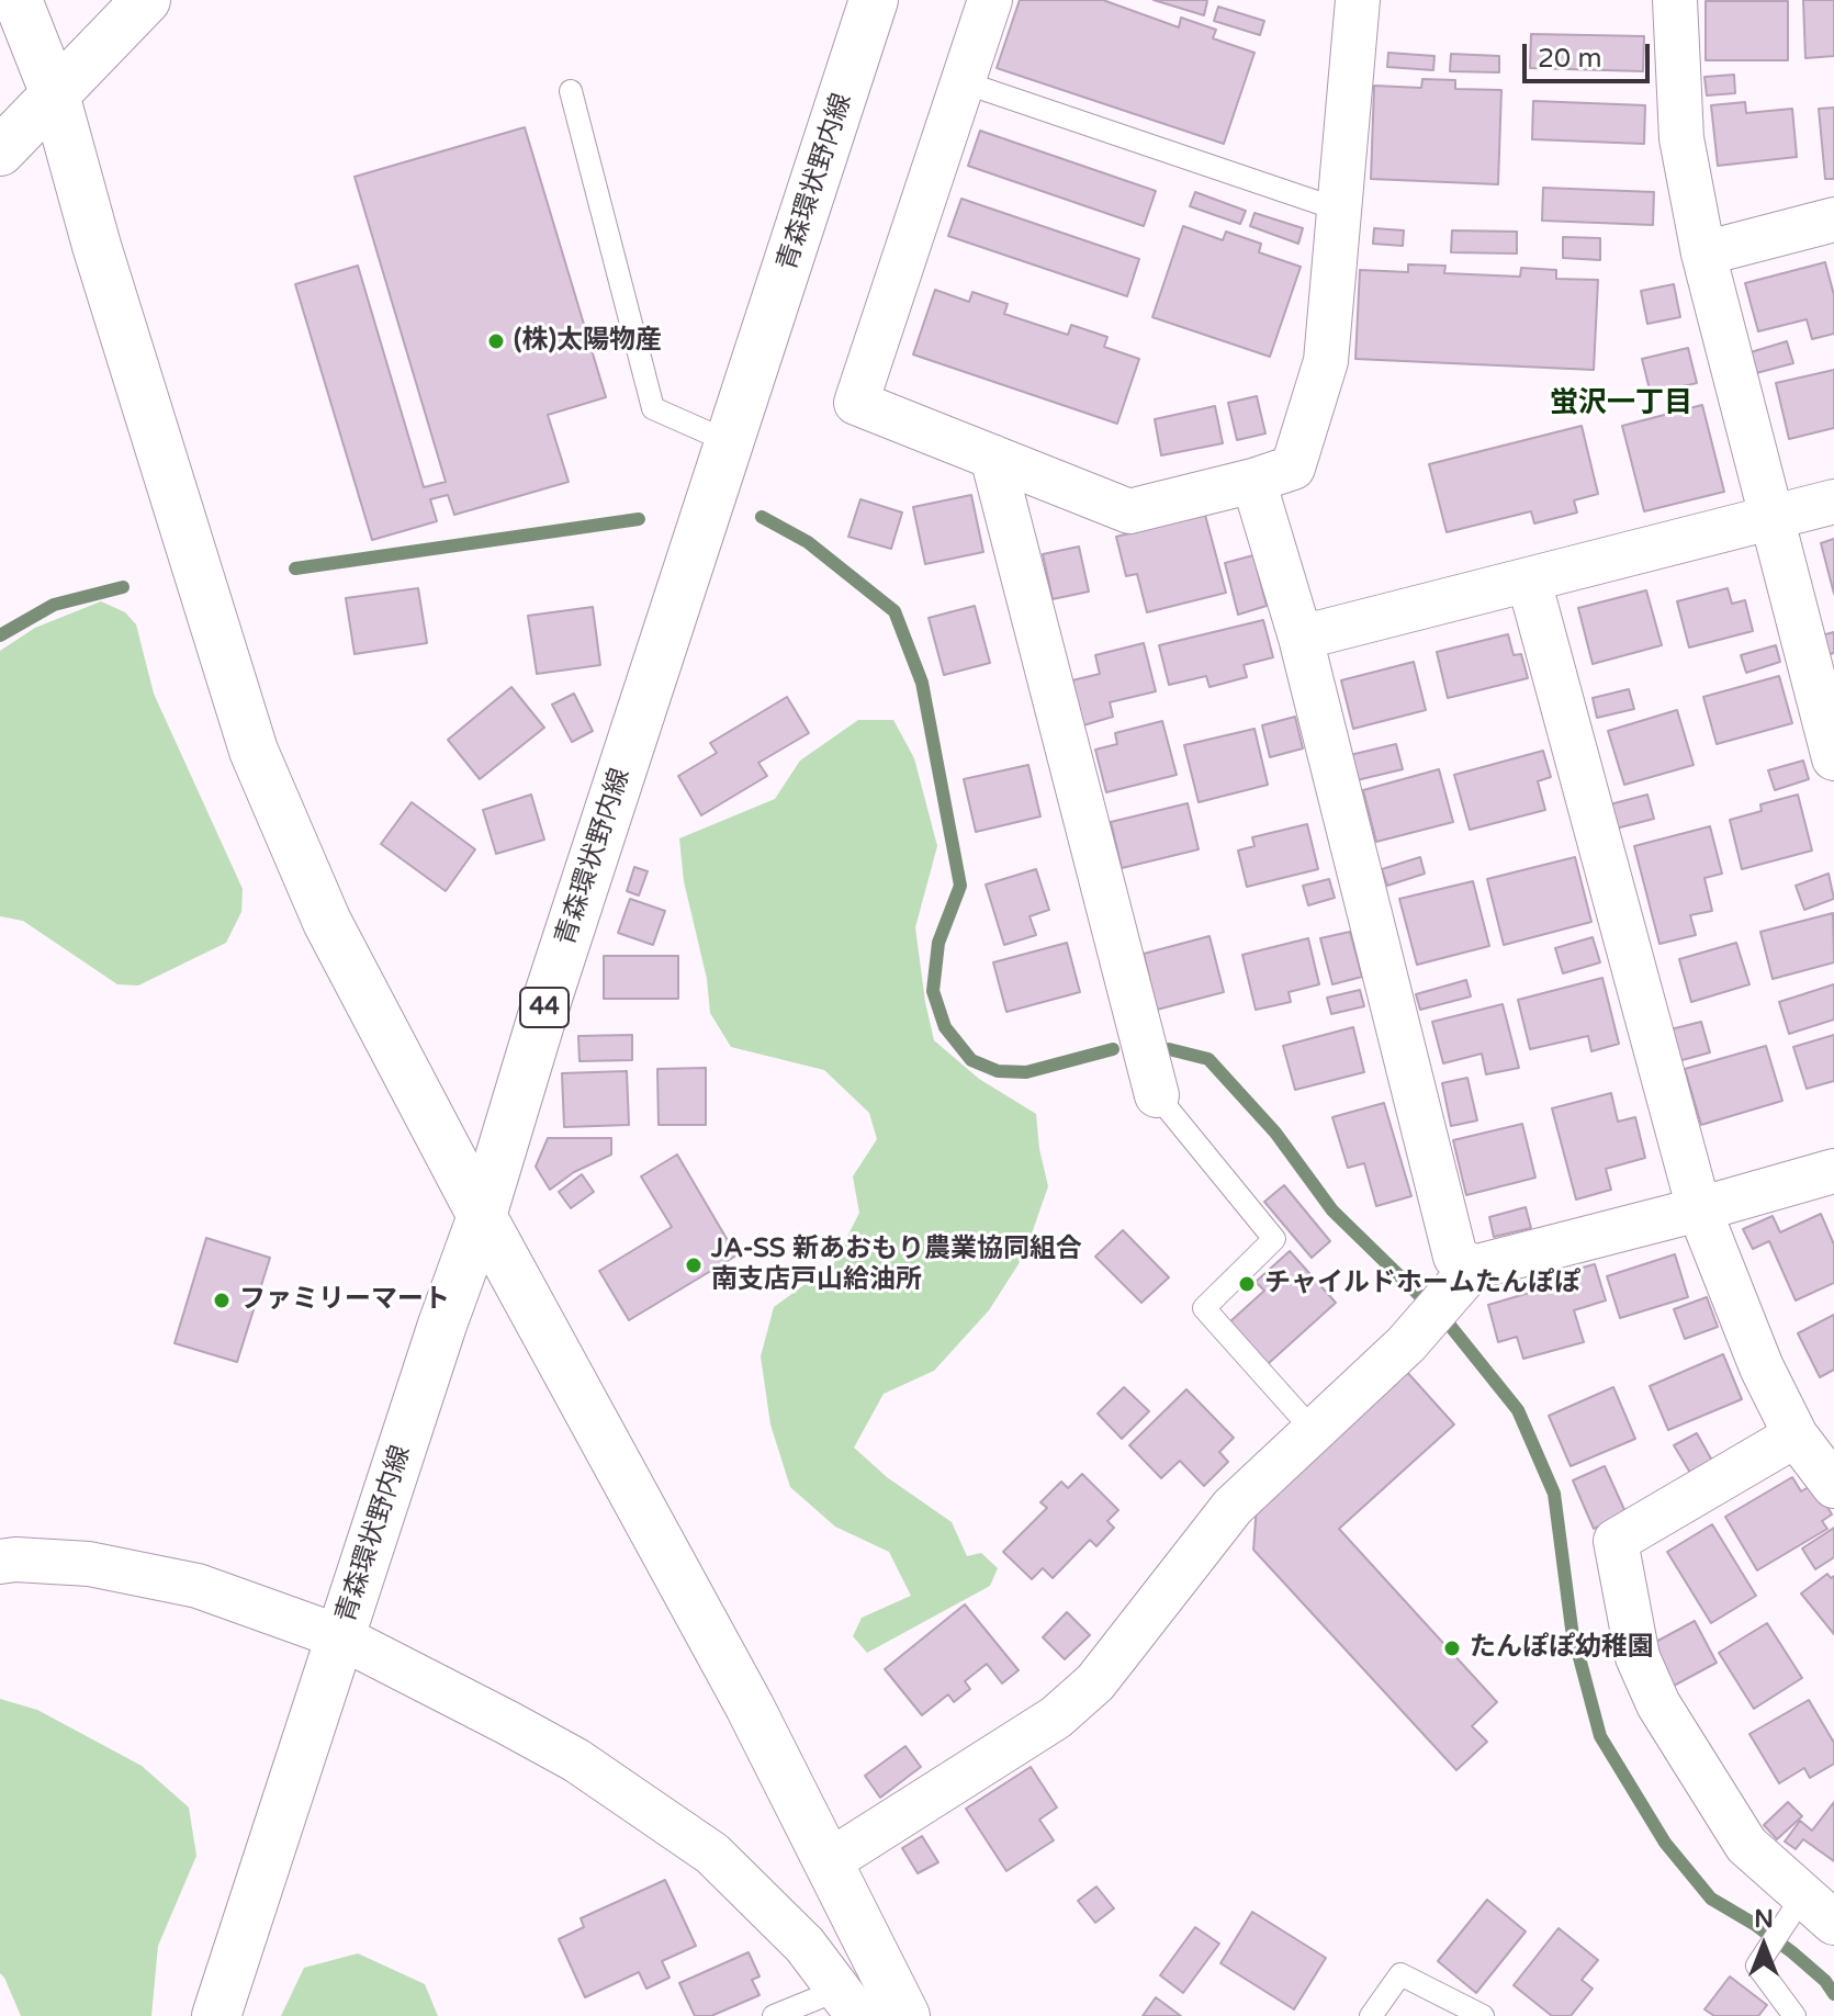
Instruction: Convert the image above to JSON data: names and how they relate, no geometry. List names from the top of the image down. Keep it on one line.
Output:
{"streets":{"main road":["青森環状野内線","44"]},"districts":["蛍沢一丁目"],"places":["(株)太陽物産","JA-SS 新あおもり農業協同組合 南支店戸山給油所","チャイルドホームたんぽぽ","ファミリーマート","たんぽぽ幼稚園"],"scale_bar":"20 m","north":"top"}
